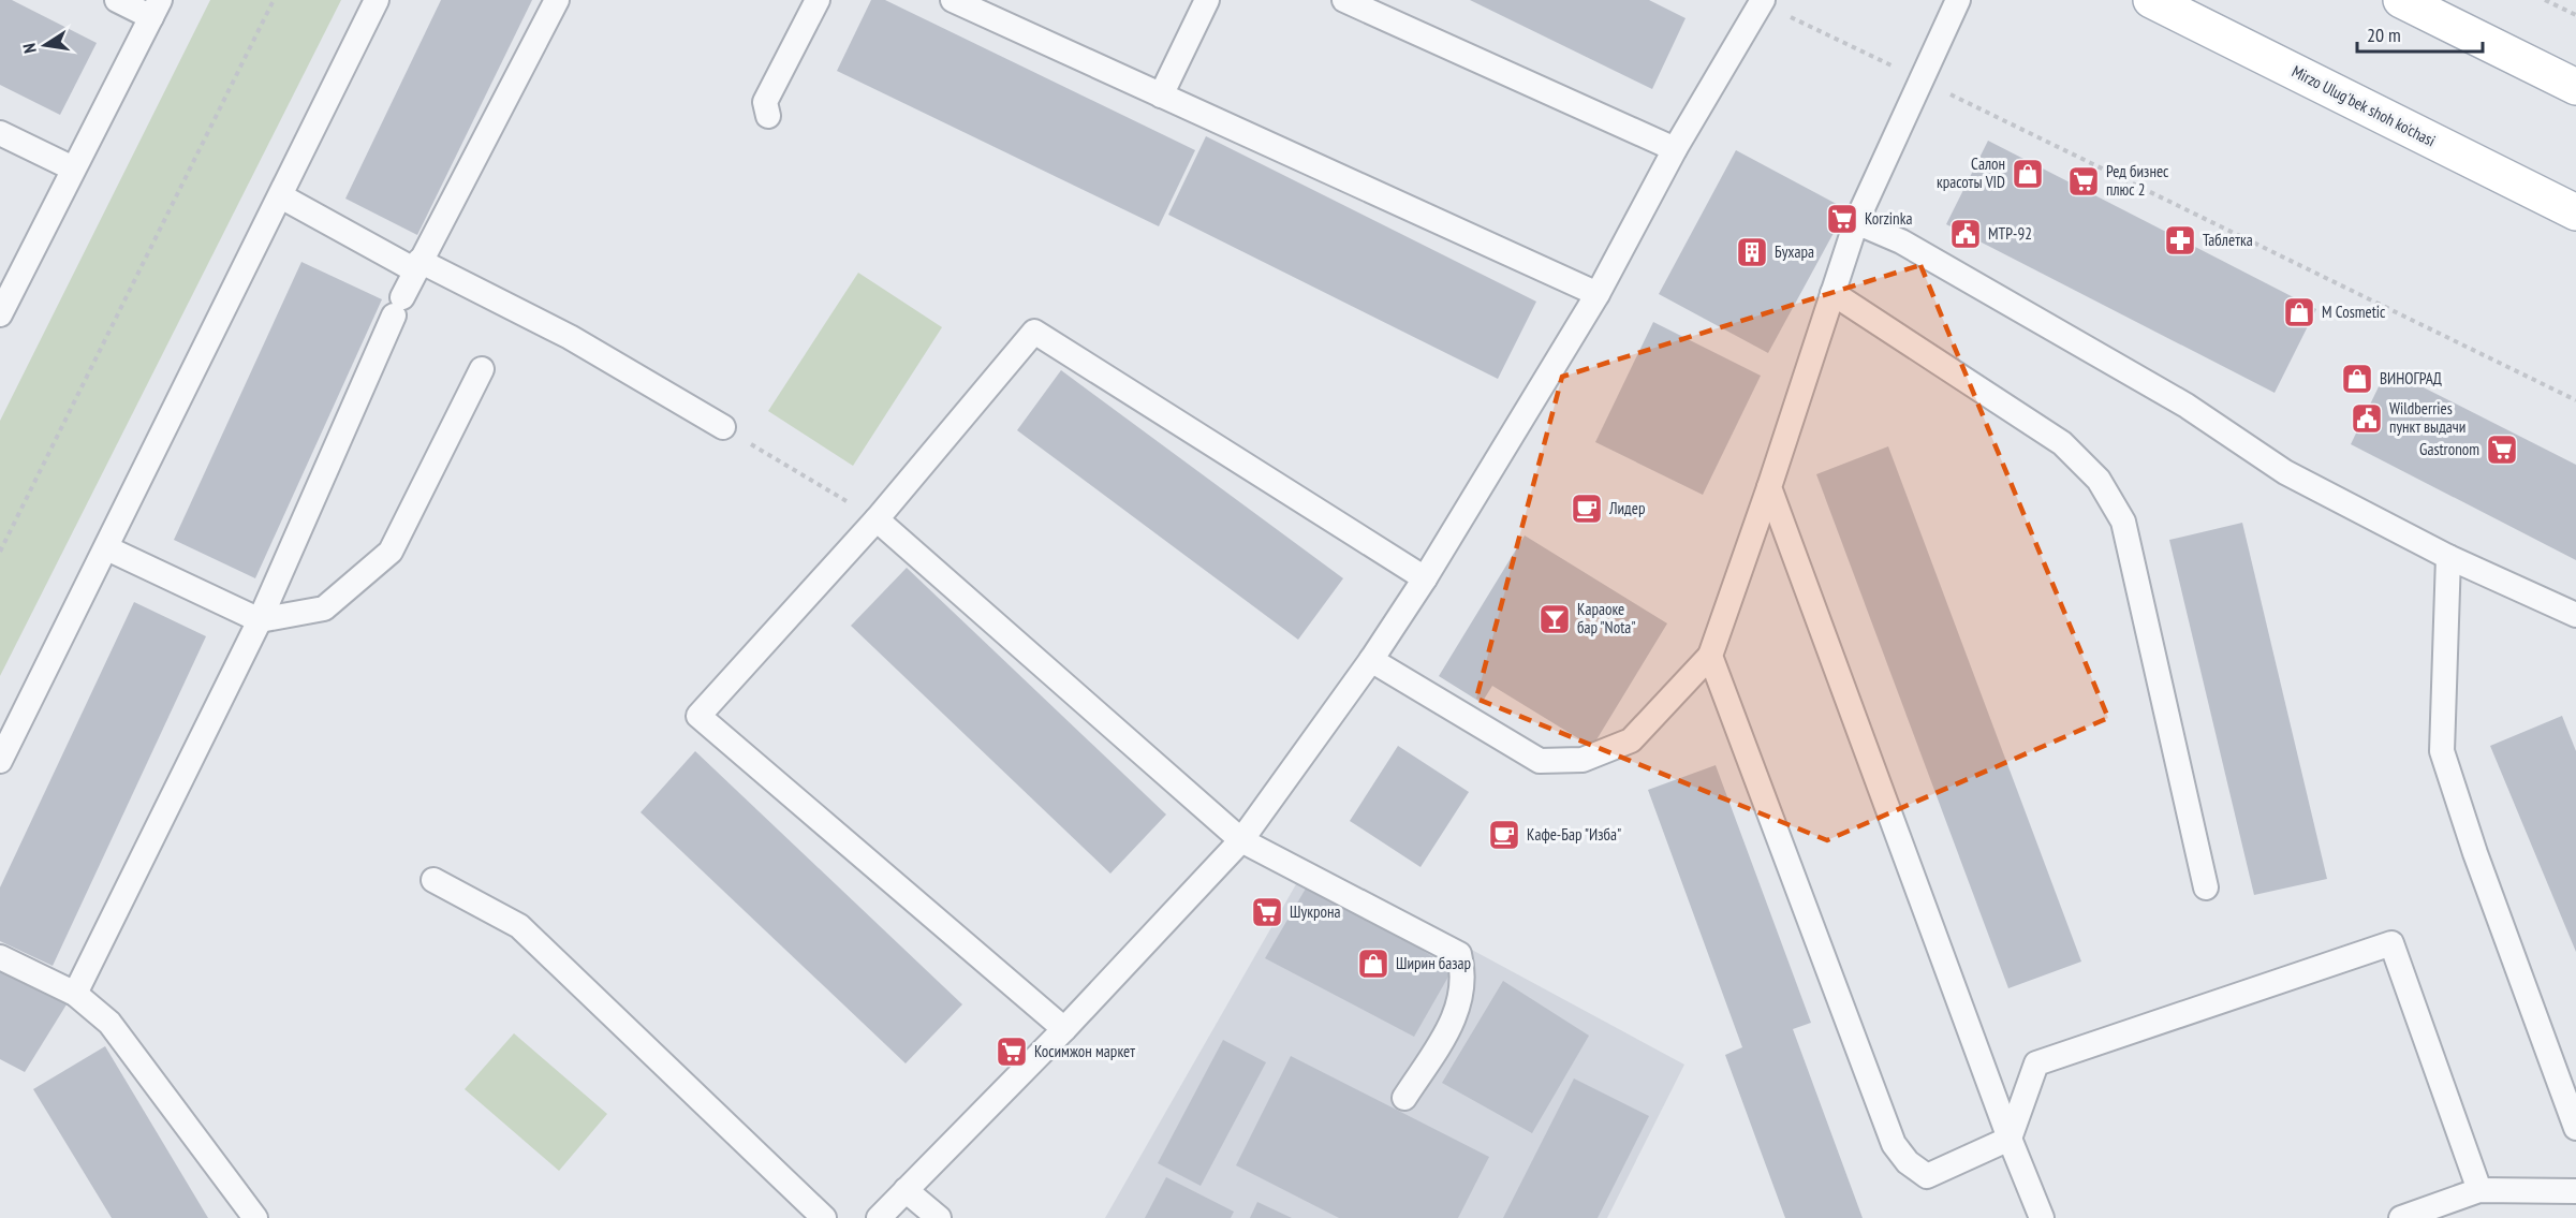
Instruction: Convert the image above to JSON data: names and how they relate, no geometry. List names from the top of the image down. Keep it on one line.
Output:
{"streets":{"main road":["Mirzo Ulug'bek shoh ko'chasi"]},"places":{"shop":["Салон красоты VID","M Cosmetic","ВИНОГРАД","Ширин базар"],"supermarket":["Ред бизнес плюс 2","Korzinka","Gastronom","Шукрона","Косимжон маркет"],"public building":["MTP-92","Wildberries пункт выдачи"],"pharmacy":["Таблетка"],"building":["Бухара"],"cafe":["Лидер","Кафе-Бар \"Изба\""],"bar":["Караоке бар \"Nota\""]},"scale_bar":"20 m","north":"left"}
